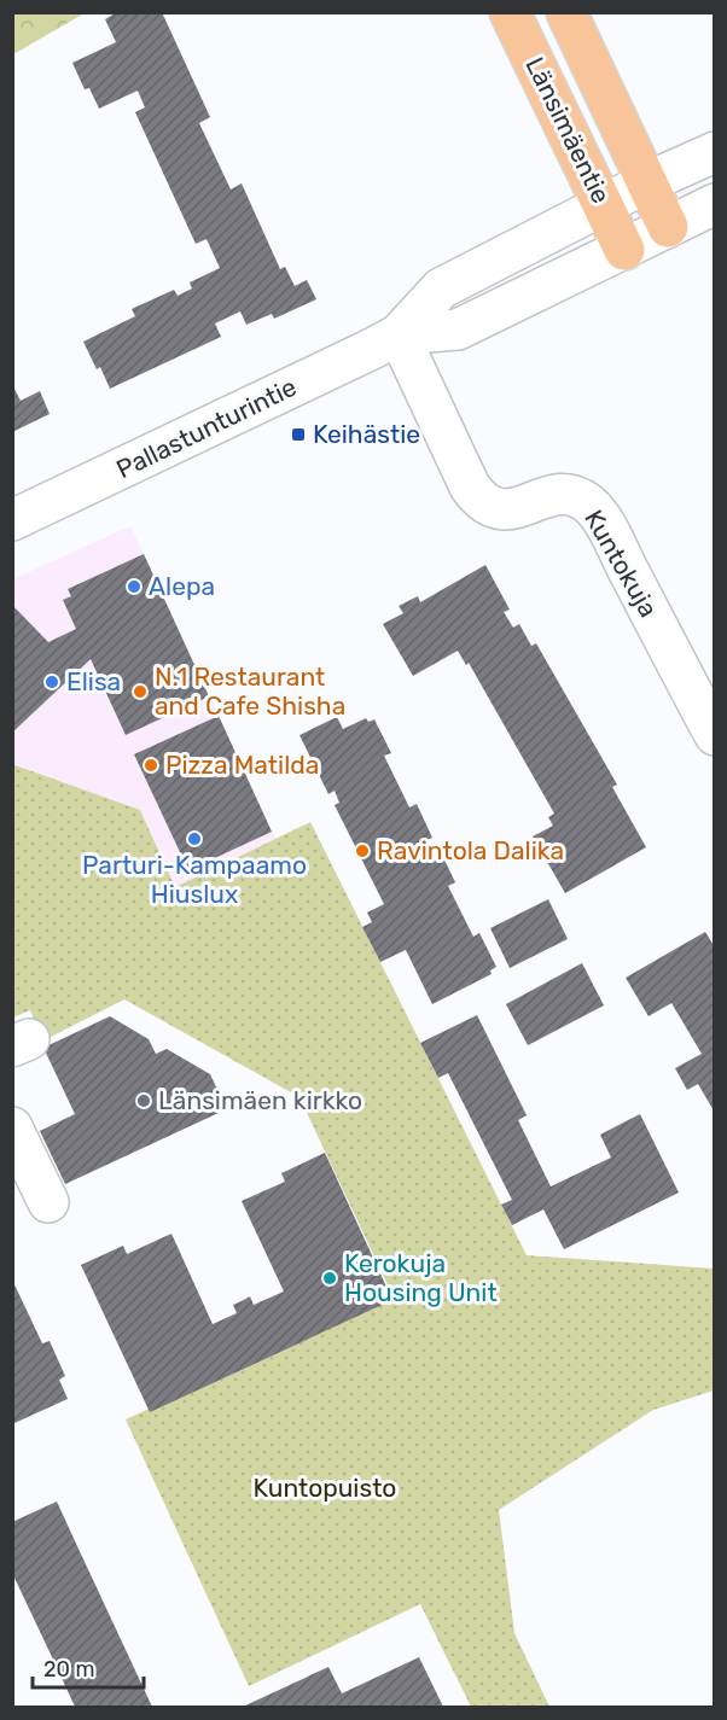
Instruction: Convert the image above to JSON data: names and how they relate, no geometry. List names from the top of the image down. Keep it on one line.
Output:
{"streets":{"main road":["Länsimäentie"],"street":["Pallastunturintie","Kuntokuja"]},"crossings":[["Länsimäentie","Pallastunturintie"],["Pallastunturintie","Kuntokuja"]],"parks":["Kuntopuisto"],"places":{"transit":["Keihästie"],"other":["Alepa","Elisa","N.1 Restaurant and Cafe Shisha","Pizza Matilda","Parturi-Kampaamo Hiuslux","Ravintola Dalika","Länsimäen kirkko","Kerokuja Housing Unit"]},"scale_bar":"20 m"}
